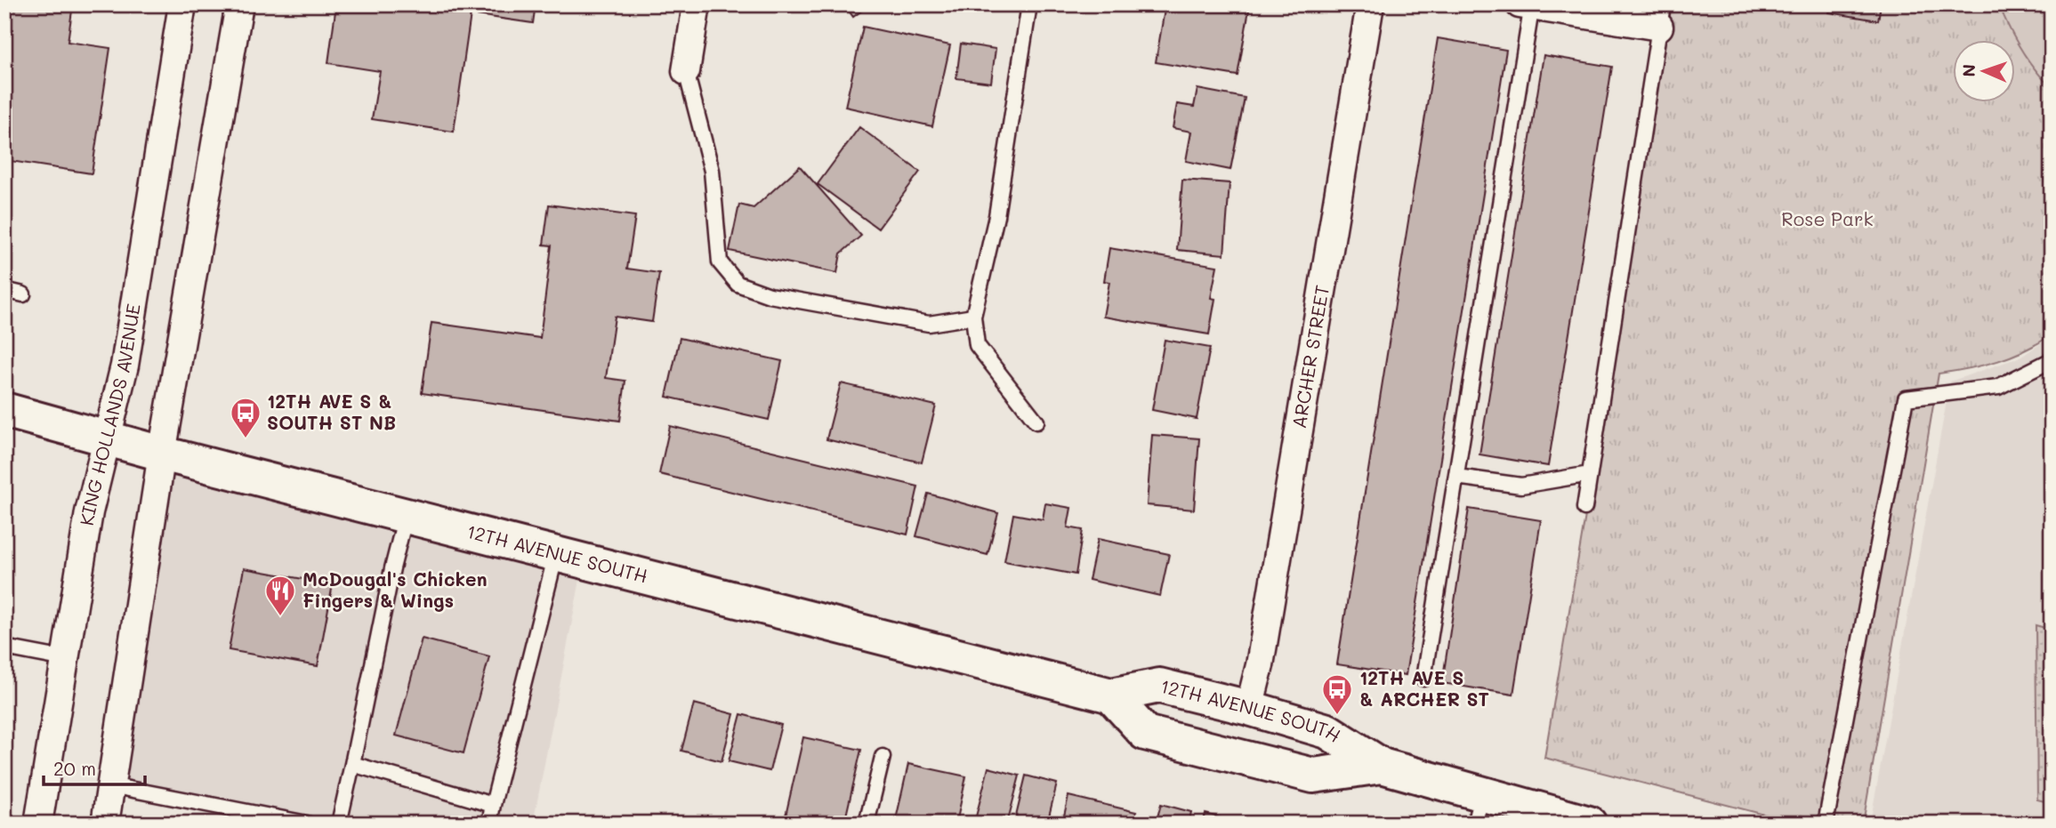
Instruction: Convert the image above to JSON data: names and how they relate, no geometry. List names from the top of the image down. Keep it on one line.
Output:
{"streets":{"main road":["12TH AVENUE SOUTH"],"street":["ARCHER STREET","KING HOLLANDS AVENUE"]},"crossings":[["ARCHER STREET","12TH AVENUE SOUTH"],["KING HOLLANDS AVENUE","12TH AVENUE SOUTH"]],"parks":["Rose Park"],"places":{"bus stop":["12TH AVE S & SOUTH ST NB","12TH AVE S & ARCHER ST"],"restaurant":["McDougal's Chicken Fingers & Wings"]},"scale_bar":"20 m","north":"left"}
